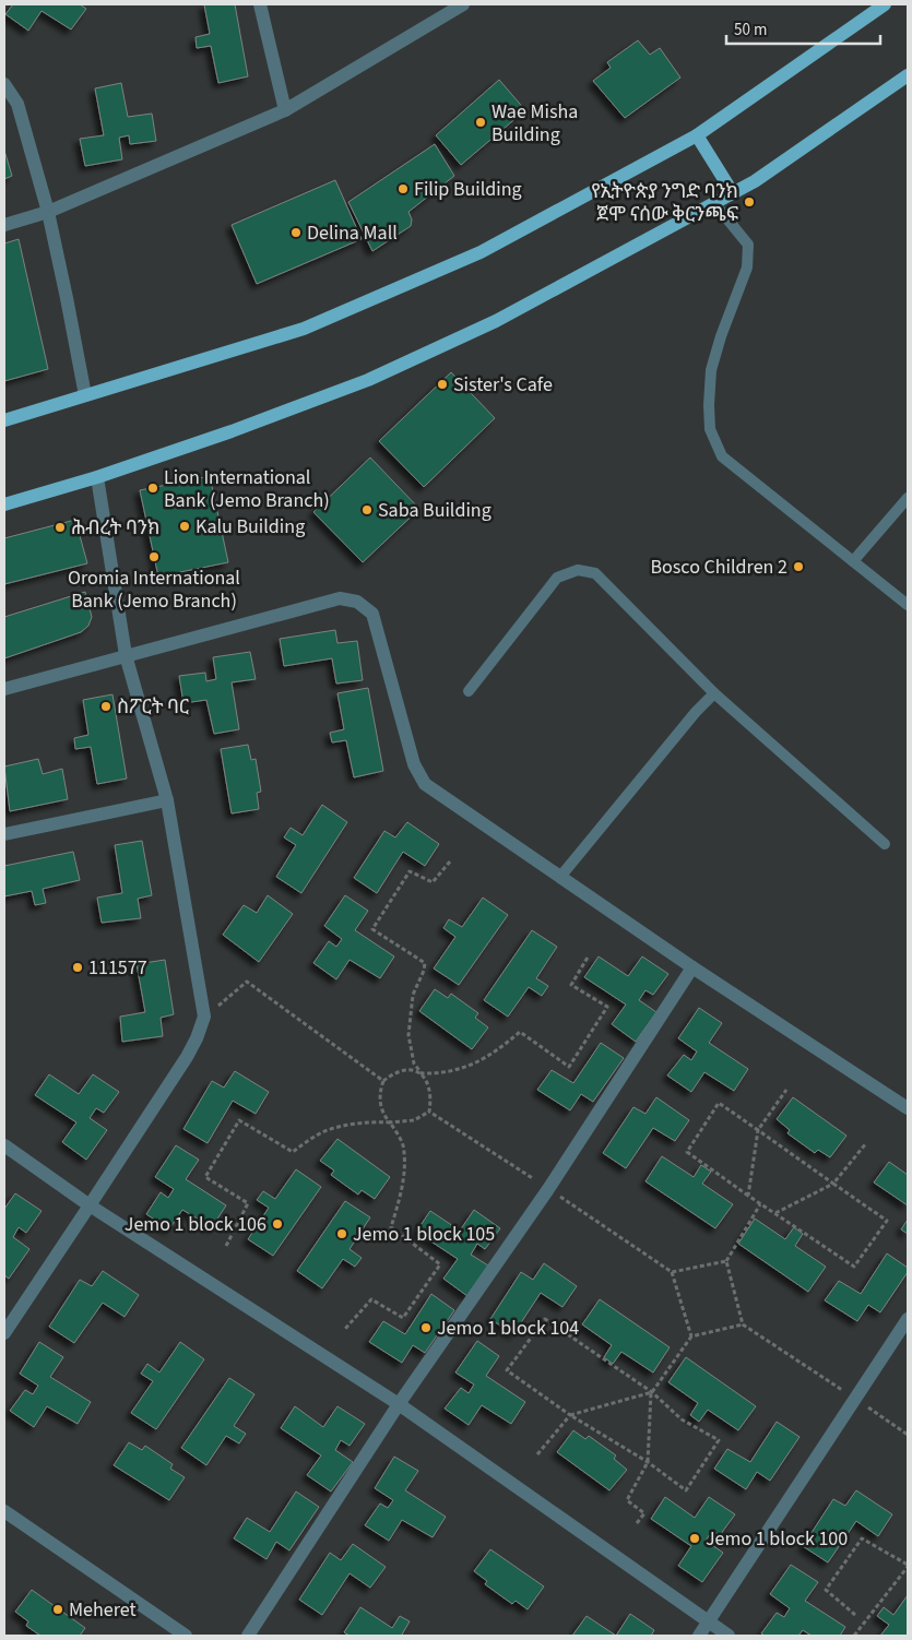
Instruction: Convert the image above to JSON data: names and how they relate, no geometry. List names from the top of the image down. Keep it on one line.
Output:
{"places":["Wae Misha Building","Filip Building","የኢትዮጵያ ንግድ ባንክ ጀሞ ናሰው ቅርንጫፍ","Delina Mall","Sister's Cafe","Lion International Bank (Jemo Branch)","Saba Building","Kalu Building","ሕብረት ባንክ","Oromia International Bank (Jemo Branch)","Bosco Children 2","ስፖርት ባር","111577","Jemo 1 block 106","Jemo 1 block 105","Jemo 1 block 104","Jemo 1 block 100","Meheret"],"scale_bar":"50 m"}
